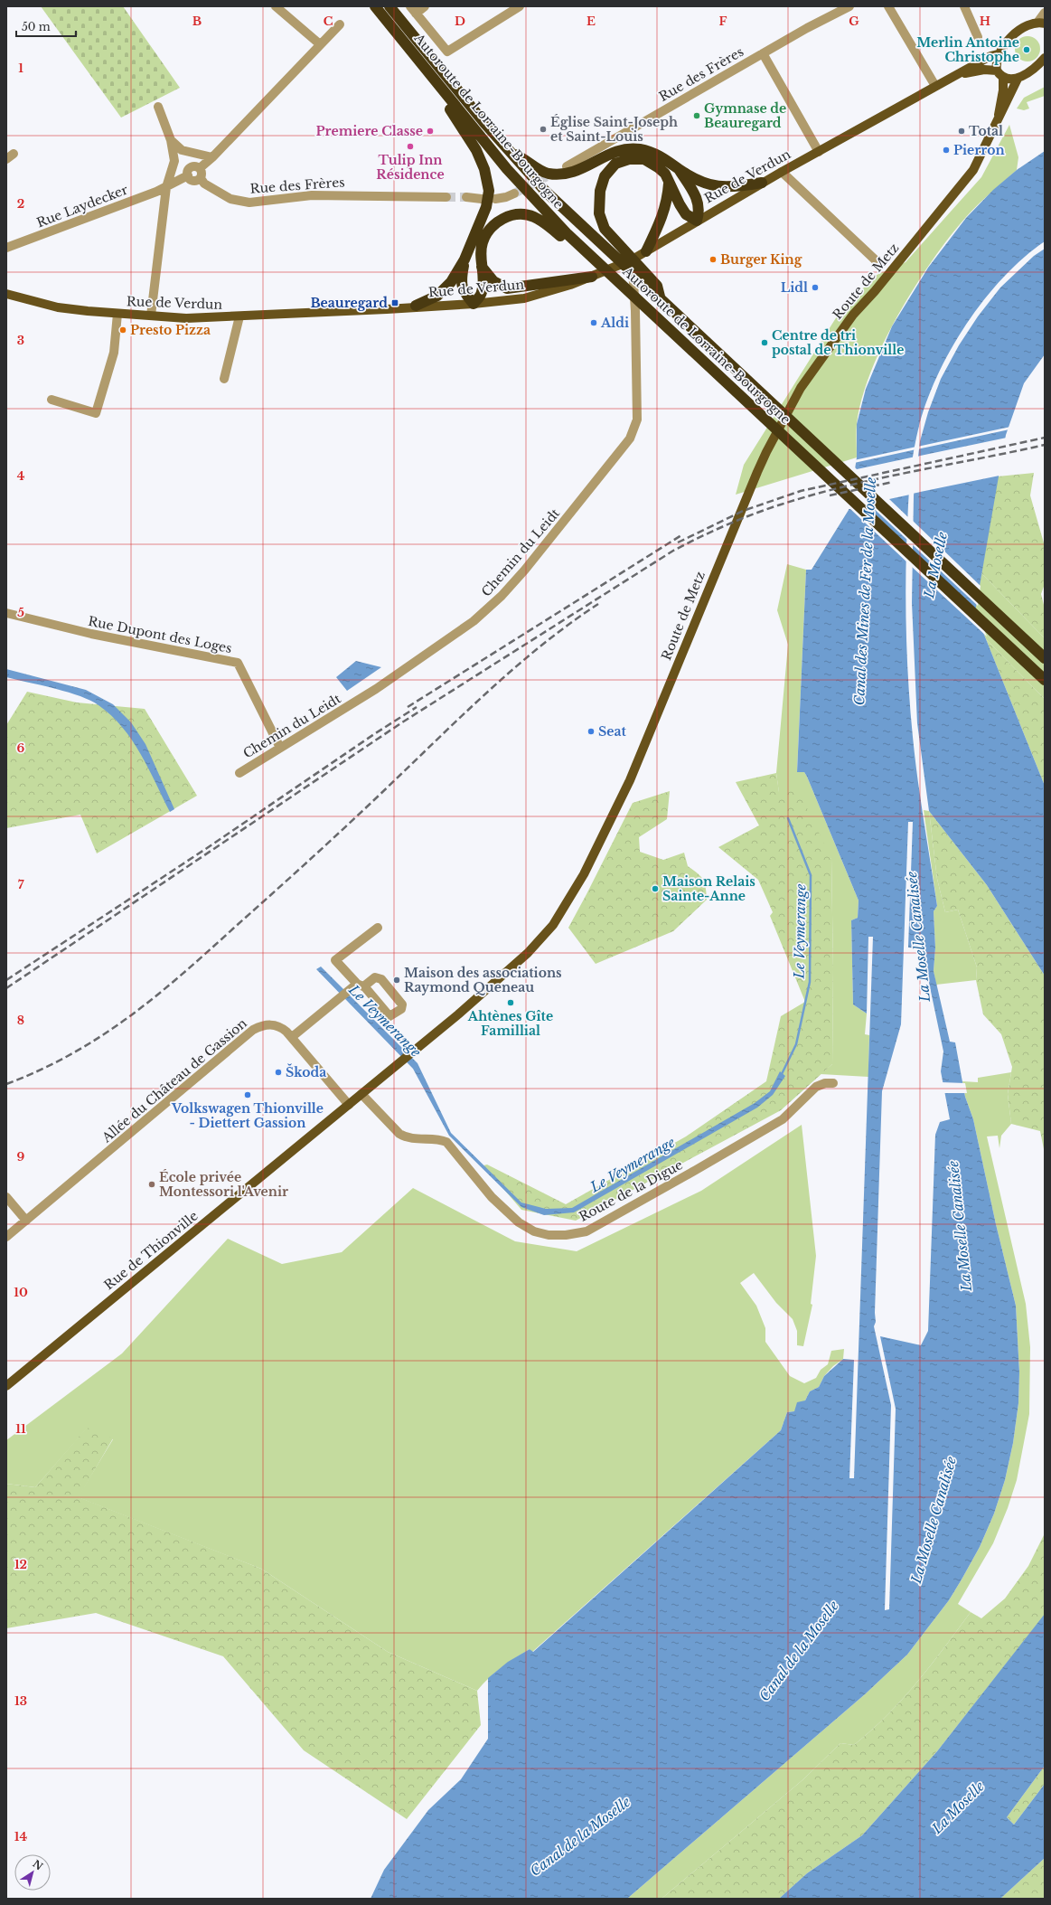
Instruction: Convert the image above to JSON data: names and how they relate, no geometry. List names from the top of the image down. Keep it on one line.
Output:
{"streets":{"highway":["Autoroute de Lorraine-Bourgogne"],"main road":["Rue de Verdun","Route de Metz","Rue de Thionville"],"street":["Rue des Frères","Rue Laydecker","Chemin du Leidt","Rue Dupont des Loges","Allée du Château de Gassion","Route de la Digue"]},"crossings":[["Rue des Frères","Rue Laydecker"],["Rue de Verdun","Route de Metz"],["Rue de Verdun","Chemin du Leidt"],["Route de Metz","Route de la Digue"],["Route de Metz","Rue de Thionville"],["Chemin du Leidt","Rue Dupont des Loges"],["Allée du Château de Gassion","Rue de Thionville"],["Route de la Digue","Rue de Thionville"]],"water":["La Moselle","Canal des Mines de Fer de la Moselle","Le Veymerange","La Moselle Canalisée","Canal de la Moselle"],"places":{"other":["Merlin Antoine Christophe","Gymnase de Beauregard","Église Saint-Joseph et Saint-Louis","Premiere Classe","Total","Tulip Inn Résidence","Pierron","Burger King","Lidl","Aldi","Presto Pizza","Centre de tri postal de Thionville","Seat","Maison Relais Sainte-Anne","Maison des associations Raymond Queneau","Ahtènes Gîte Famillial","Škoda","Volkswagen Thionville - Diettert Gassion","École privée Montessori l'Avenir"],"transit":["Beauregard"]},"scale_bar":"50 m","north":"top right","grid":{"columns":["B","C","D","E","F","G","H"],"rows":["1","2","3","4","5","6","7","8","9","10","11","12","13","14"]}}
